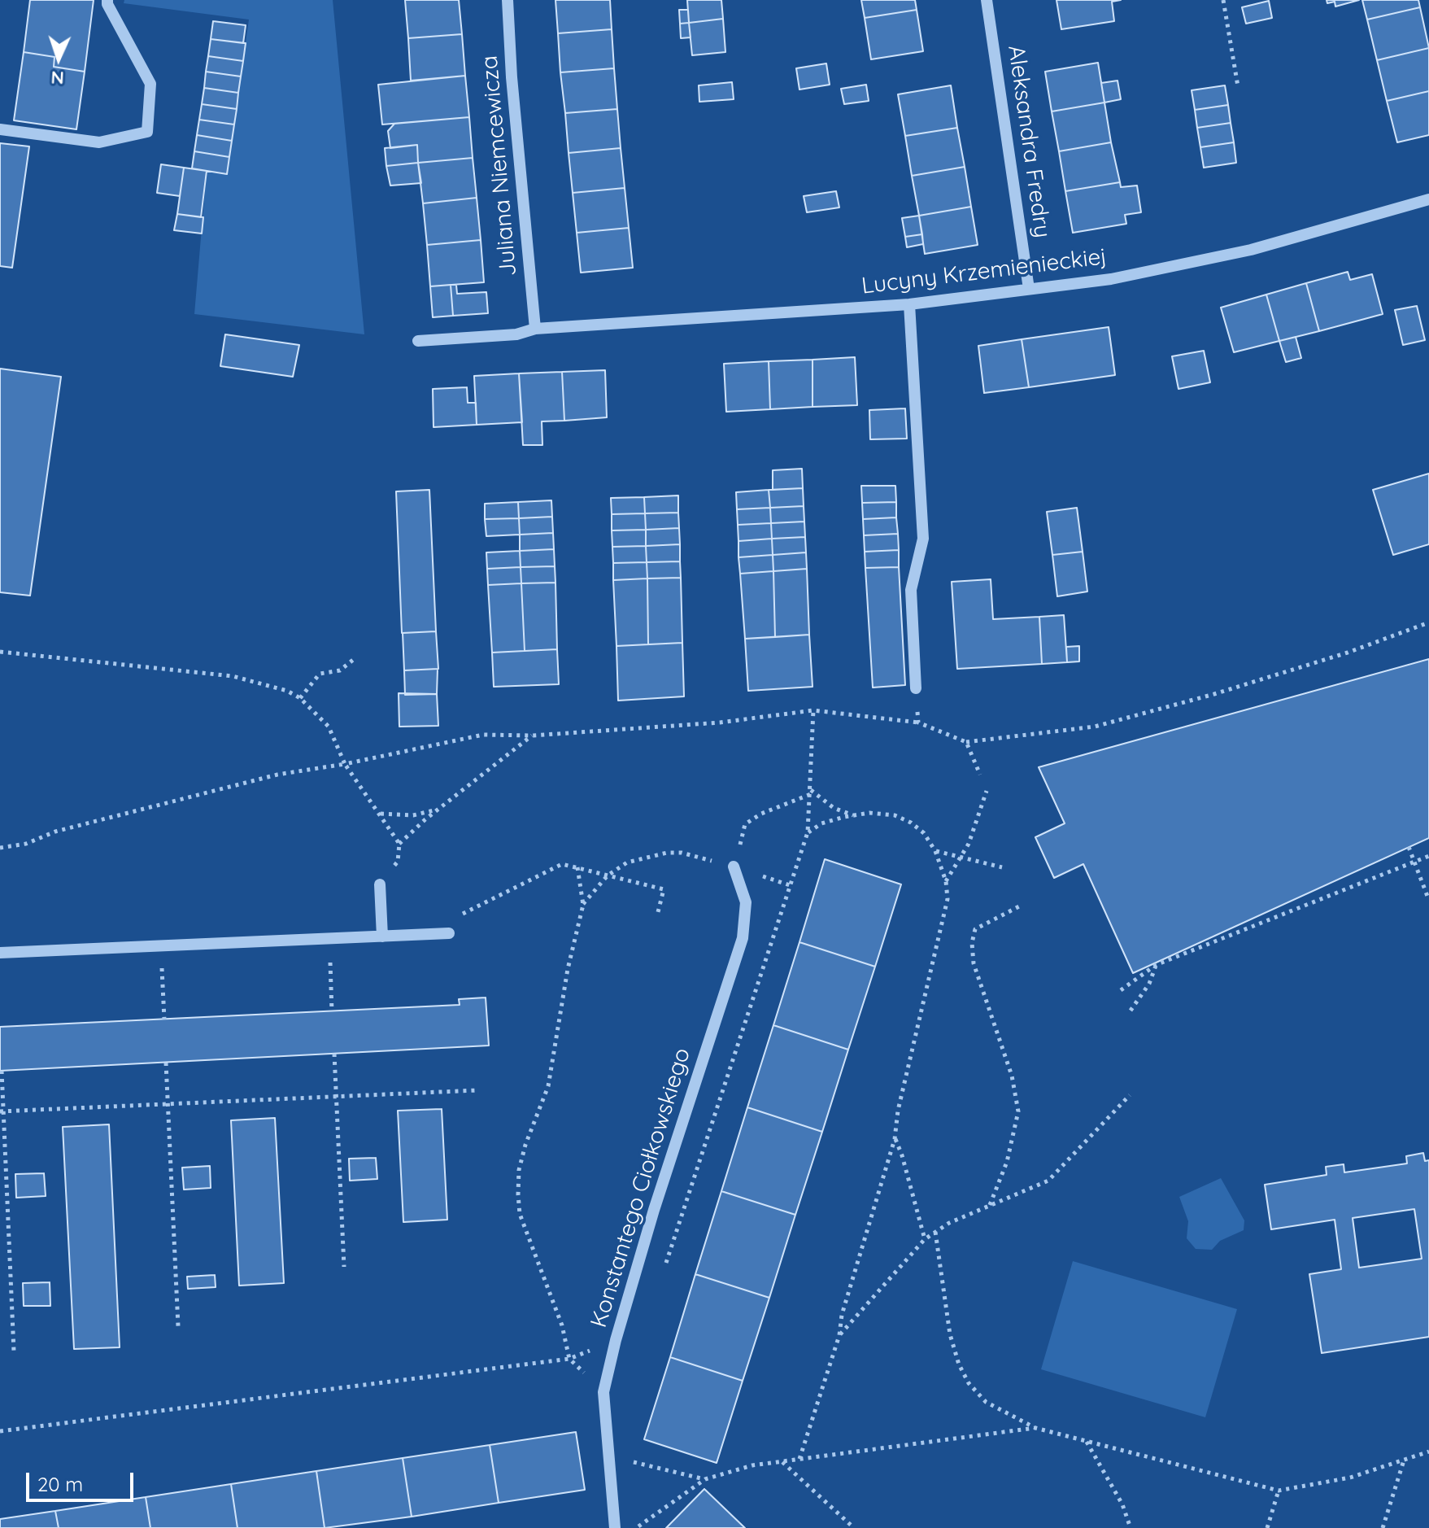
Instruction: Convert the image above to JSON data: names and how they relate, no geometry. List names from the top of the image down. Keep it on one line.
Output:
{"streets":{"street":["Aleksandra Fredry","Juliana Niemcewicza","Lucyny Krzemienieckiej","Konstantego Ciołkowskiego"]},"crossings":[["Aleksandra Fredry","Lucyny Krzemienieckiej"],["Juliana Niemcewicza","Lucyny Krzemienieckiej"]],"scale_bar":"20 m","north":"bottom"}
